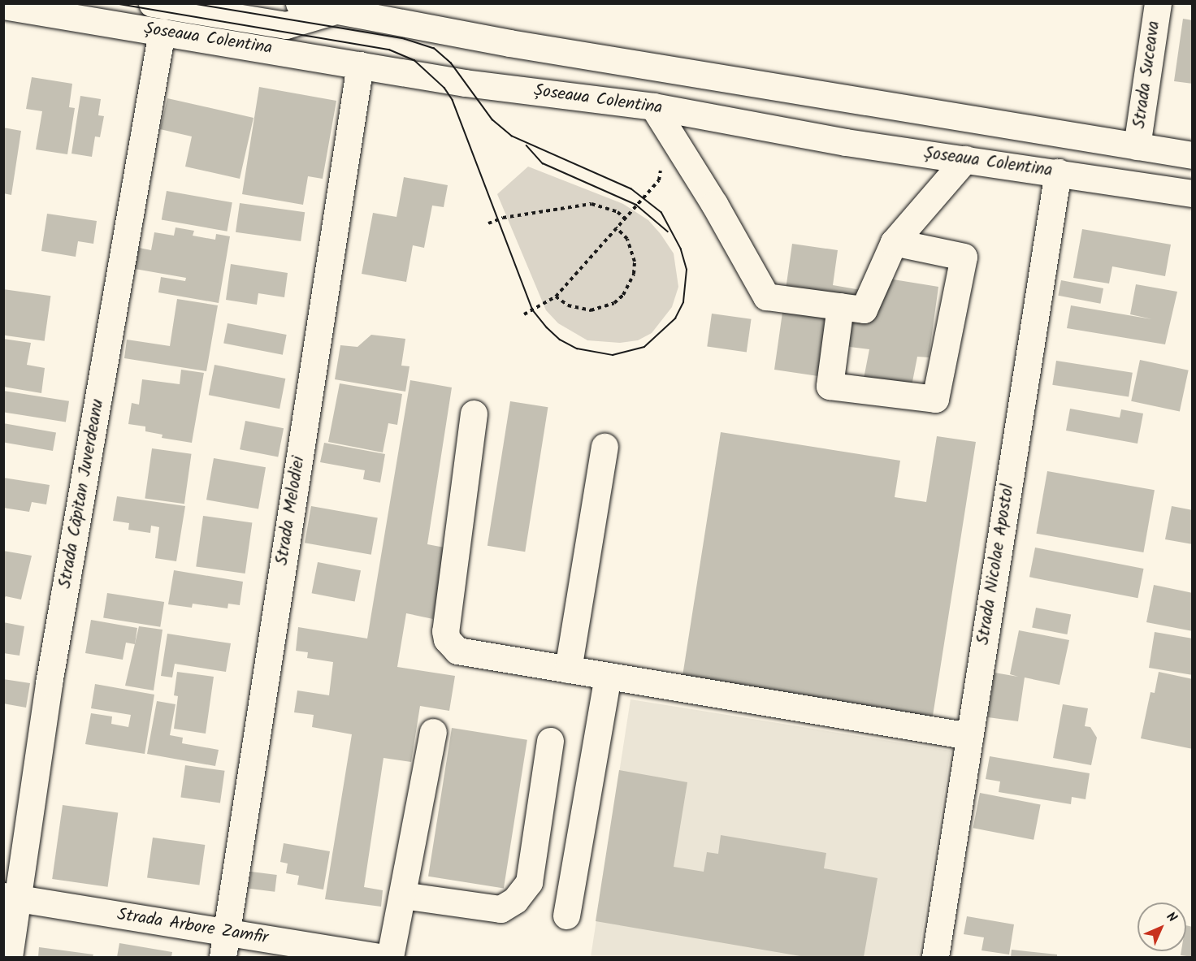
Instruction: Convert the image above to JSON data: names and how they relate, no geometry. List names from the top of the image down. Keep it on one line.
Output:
{"streets":{"street":["Șoseaua Colentina","Strada Suceava","Strada Căpitan Juverdeanu","Strada Melodiei","Strada Nicolae Apostol","Strada Arbore Zamfir"]},"crossings":[["Șoseaua Colentina","Strada Căpitan Juverdeanu"],["Șoseaua Colentina","Strada Melodiei"],["Șoseaua Colentina","Strada Nicolae Apostol"],["Strada Căpitan Juverdeanu","Strada Arbore Zamfir"],["Strada Melodiei","Strada Arbore Zamfir"]],"north":"top right"}
